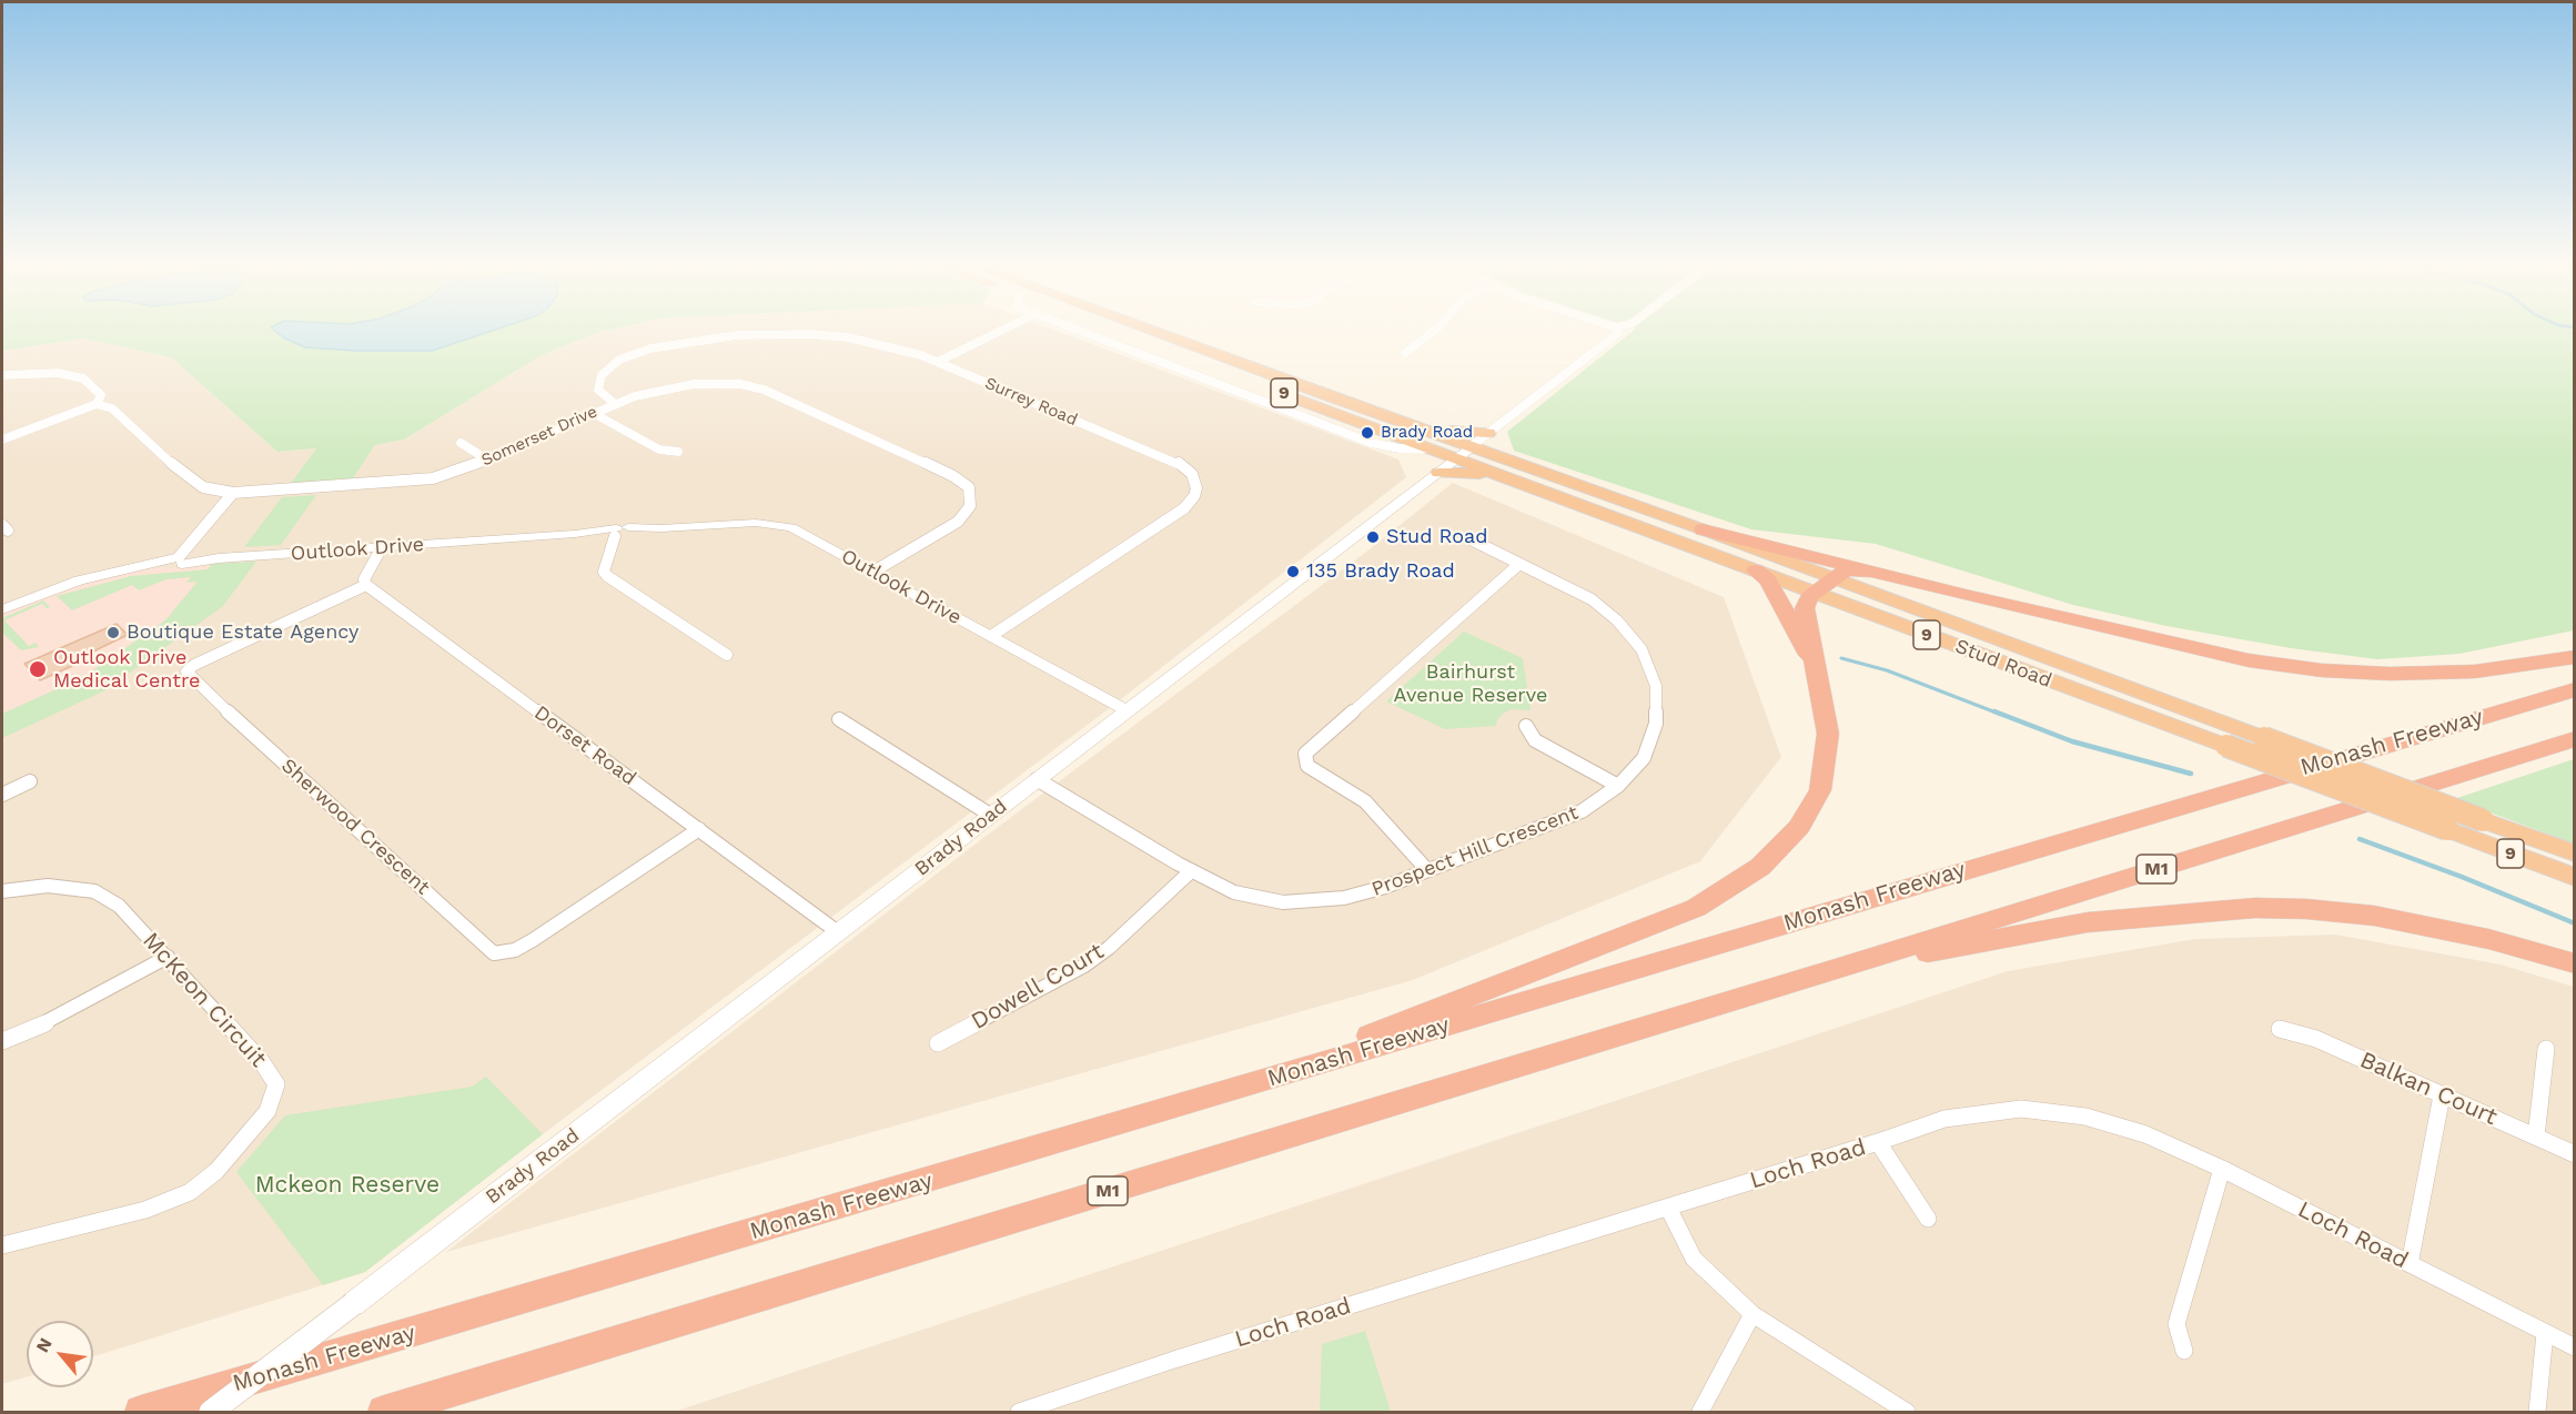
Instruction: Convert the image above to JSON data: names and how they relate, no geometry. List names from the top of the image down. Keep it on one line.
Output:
{"streets":{"highway":["9","Stud Road","Monash Freeway","M1"],"main road":["Brady Road"],"street":["Surrey Road","Somerset Drive","Outlook Drive","Dorset Road","Sherwood Crescent","Prospect Hill Crescent","Dowell Court","McKeon Circuit","Balkan Court","Loch Road"]},"crossings":[["Surrey Road","Somerset Drive"],["Surrey Road","Outlook Drive"],["Somerset Drive","Outlook Drive"],["Outlook Drive","Brady Road"],["Stud Road","Brady Road"],["Dorset Road","Sherwood Crescent"],["Dorset Road","Brady Road"],["Brady Road","Prospect Hill Crescent"],["Prospect Hill Crescent","Dowell Court"]],"parks":["Bairhurst Avenue Reserve","Mckeon Reserve"],"places":["Brady Road","Stud Road","135 Brady Road","Boutique Estate Agency","Outlook Drive Medical Centre"],"north":"top left"}
